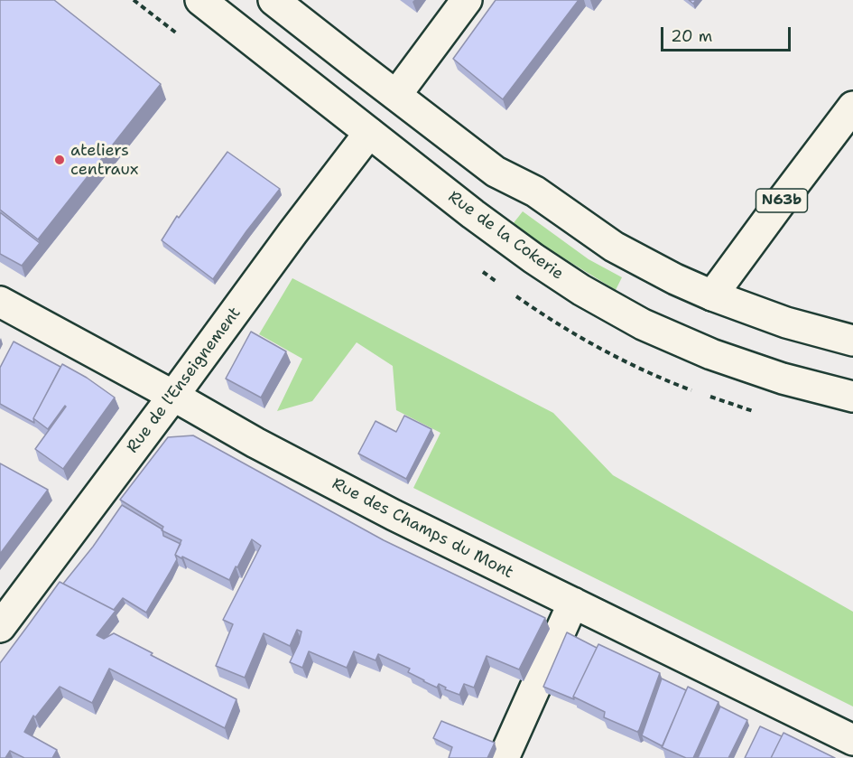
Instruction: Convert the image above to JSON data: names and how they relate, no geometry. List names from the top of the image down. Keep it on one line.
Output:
{"streets":{"main road":["N63b","Rue de la Cokerie","Rue de l'Enseignement","Rue des Champs du Mont"]},"crossings":[["Rue de la Cokerie","Rue de l'Enseignement"],["Rue de l'Enseignement","Rue des Champs du Mont"]],"places":["ateliers centraux"],"scale_bar":"20 m"}
